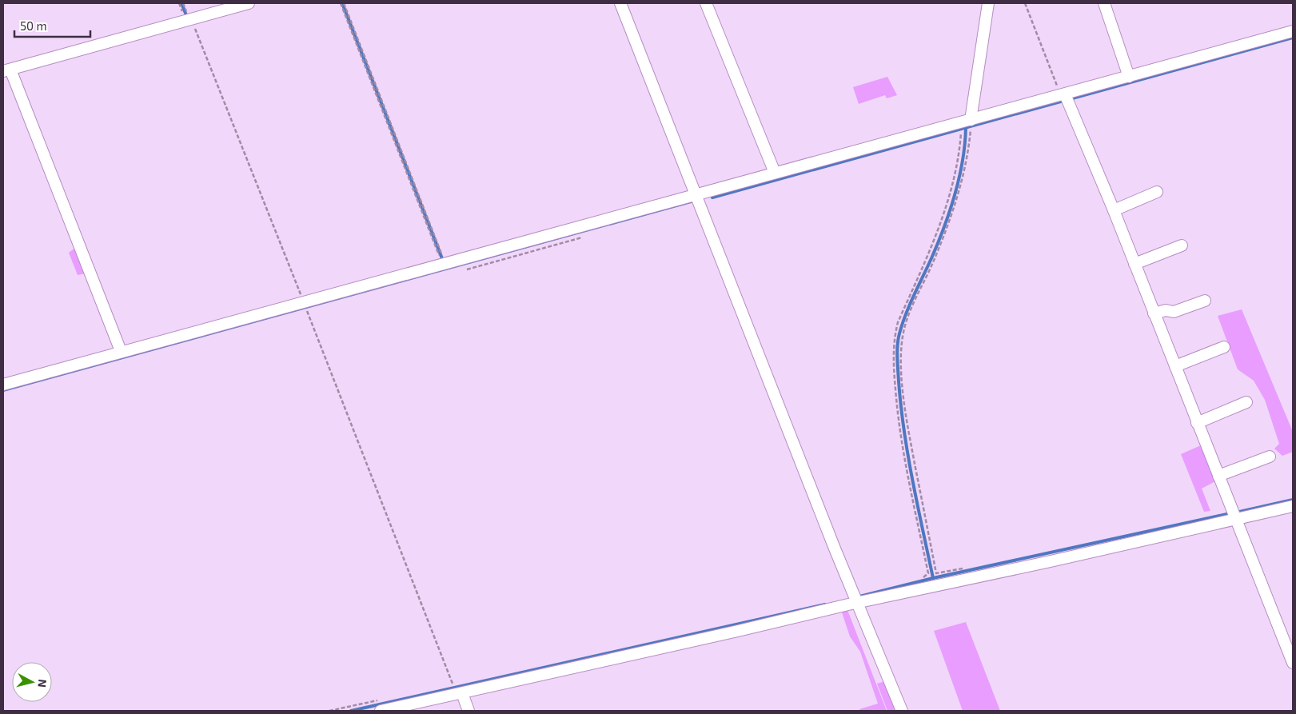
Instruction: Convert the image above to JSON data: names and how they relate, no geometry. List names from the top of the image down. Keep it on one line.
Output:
{"scale_bar":"50 m","north":"right"}
